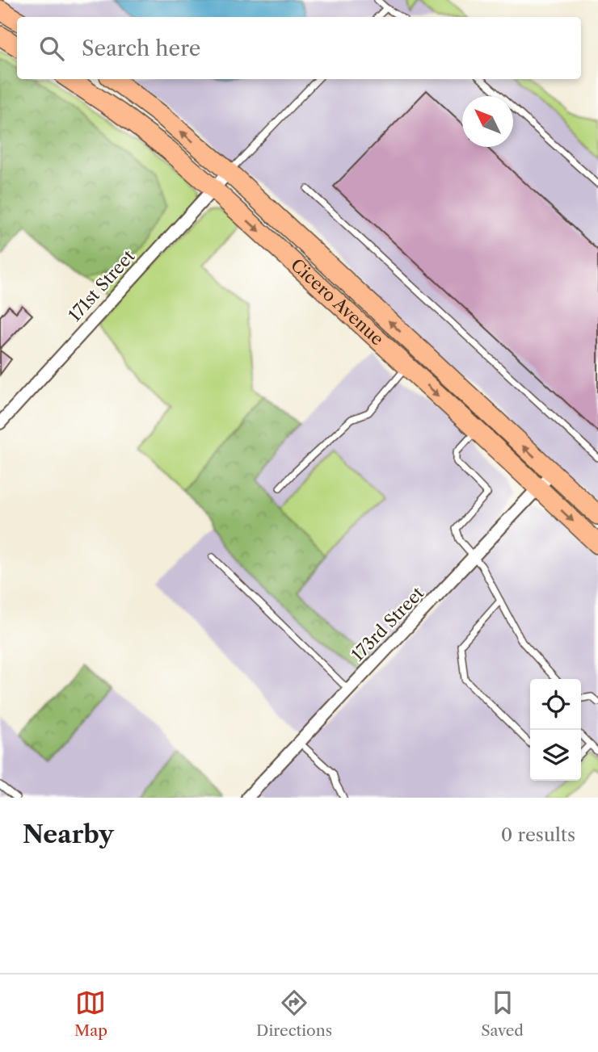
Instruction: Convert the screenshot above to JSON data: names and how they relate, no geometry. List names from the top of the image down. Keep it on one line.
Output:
{"streets":{"main road":["Cicero Avenue"],"street":["171st Street","173rd Street"]},"crossings":[["171st Street","Cicero Avenue"],["Cicero Avenue","173rd Street"]],"north":"top left","page":{"search":"Search here","heading":["Nearby","0 results"],"nav":["Map","Directions","Saved"]}}
